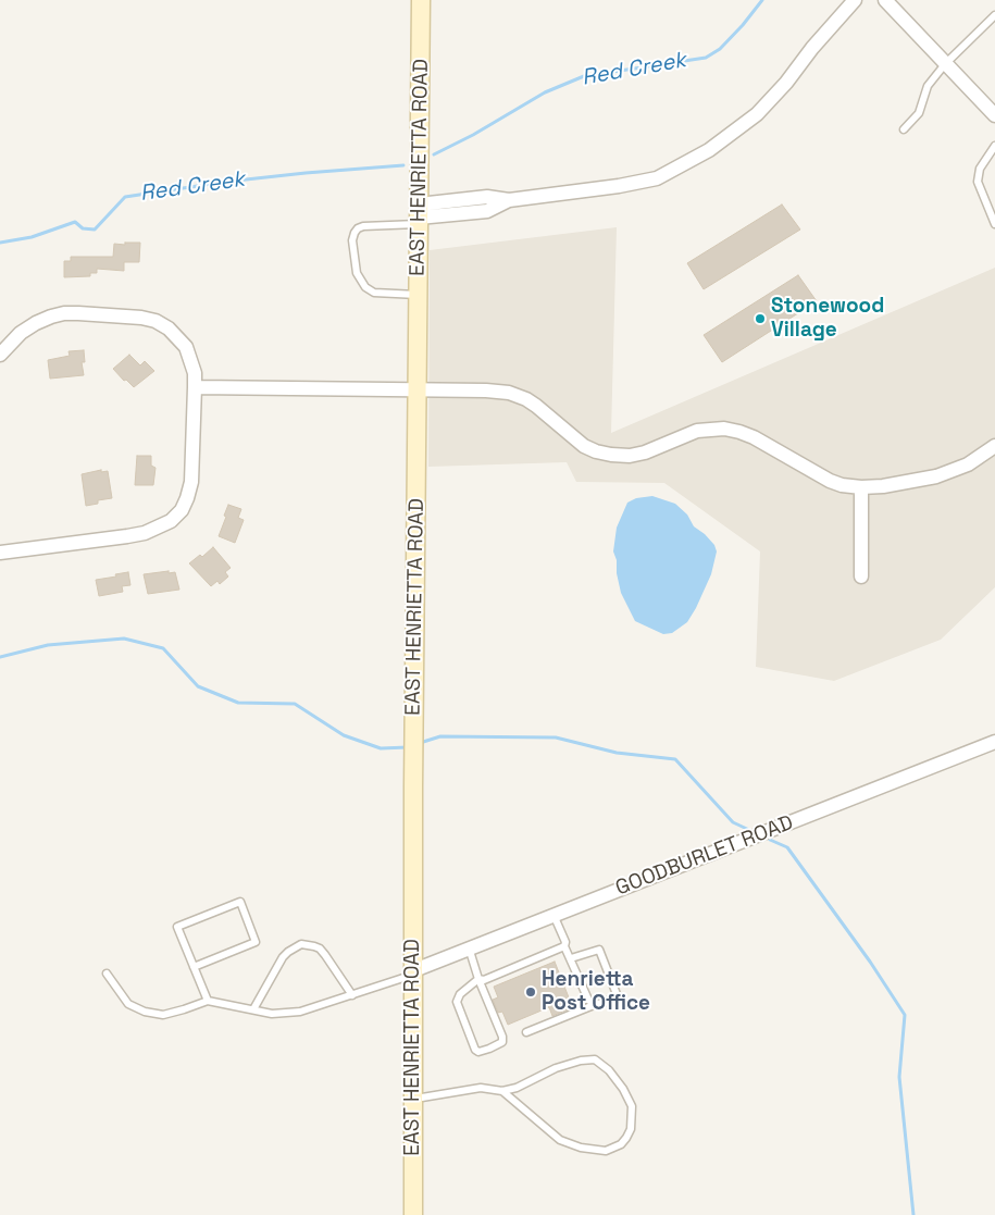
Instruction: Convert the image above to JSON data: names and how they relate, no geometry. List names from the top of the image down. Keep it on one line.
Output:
{"streets":{"main road":["EAST HENRIETTA ROAD"],"street":["GOODBURLET ROAD"]},"crossings":[["EAST HENRIETTA ROAD","GOODBURLET ROAD"]],"water":["Red Creek"],"places":["Stonewood Village","Henrietta Post Office"]}
